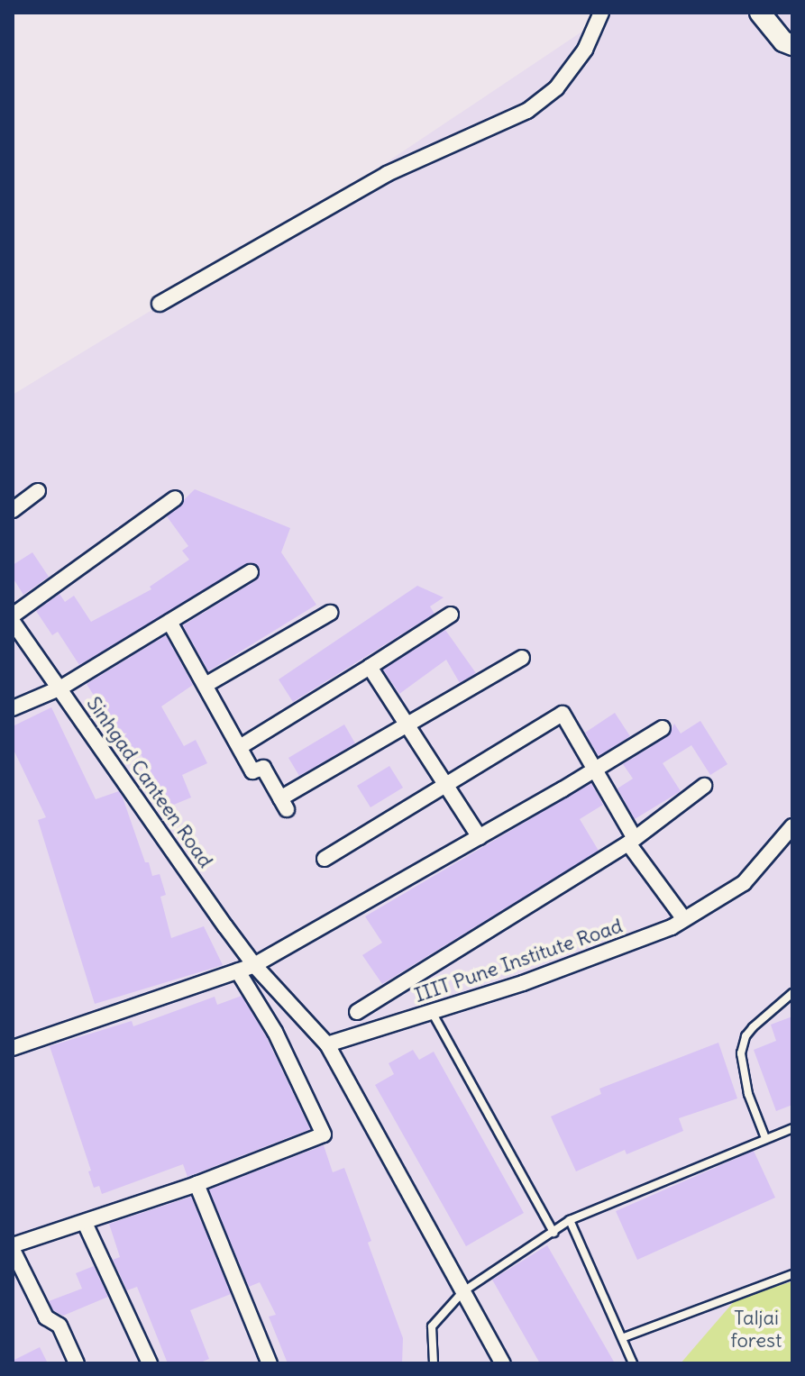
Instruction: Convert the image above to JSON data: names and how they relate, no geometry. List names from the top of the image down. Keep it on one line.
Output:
{"streets":{"street":["Sinhgad Canteen Road","IIIT Pune Institute Road"]},"parks":["Taljai forest"]}
